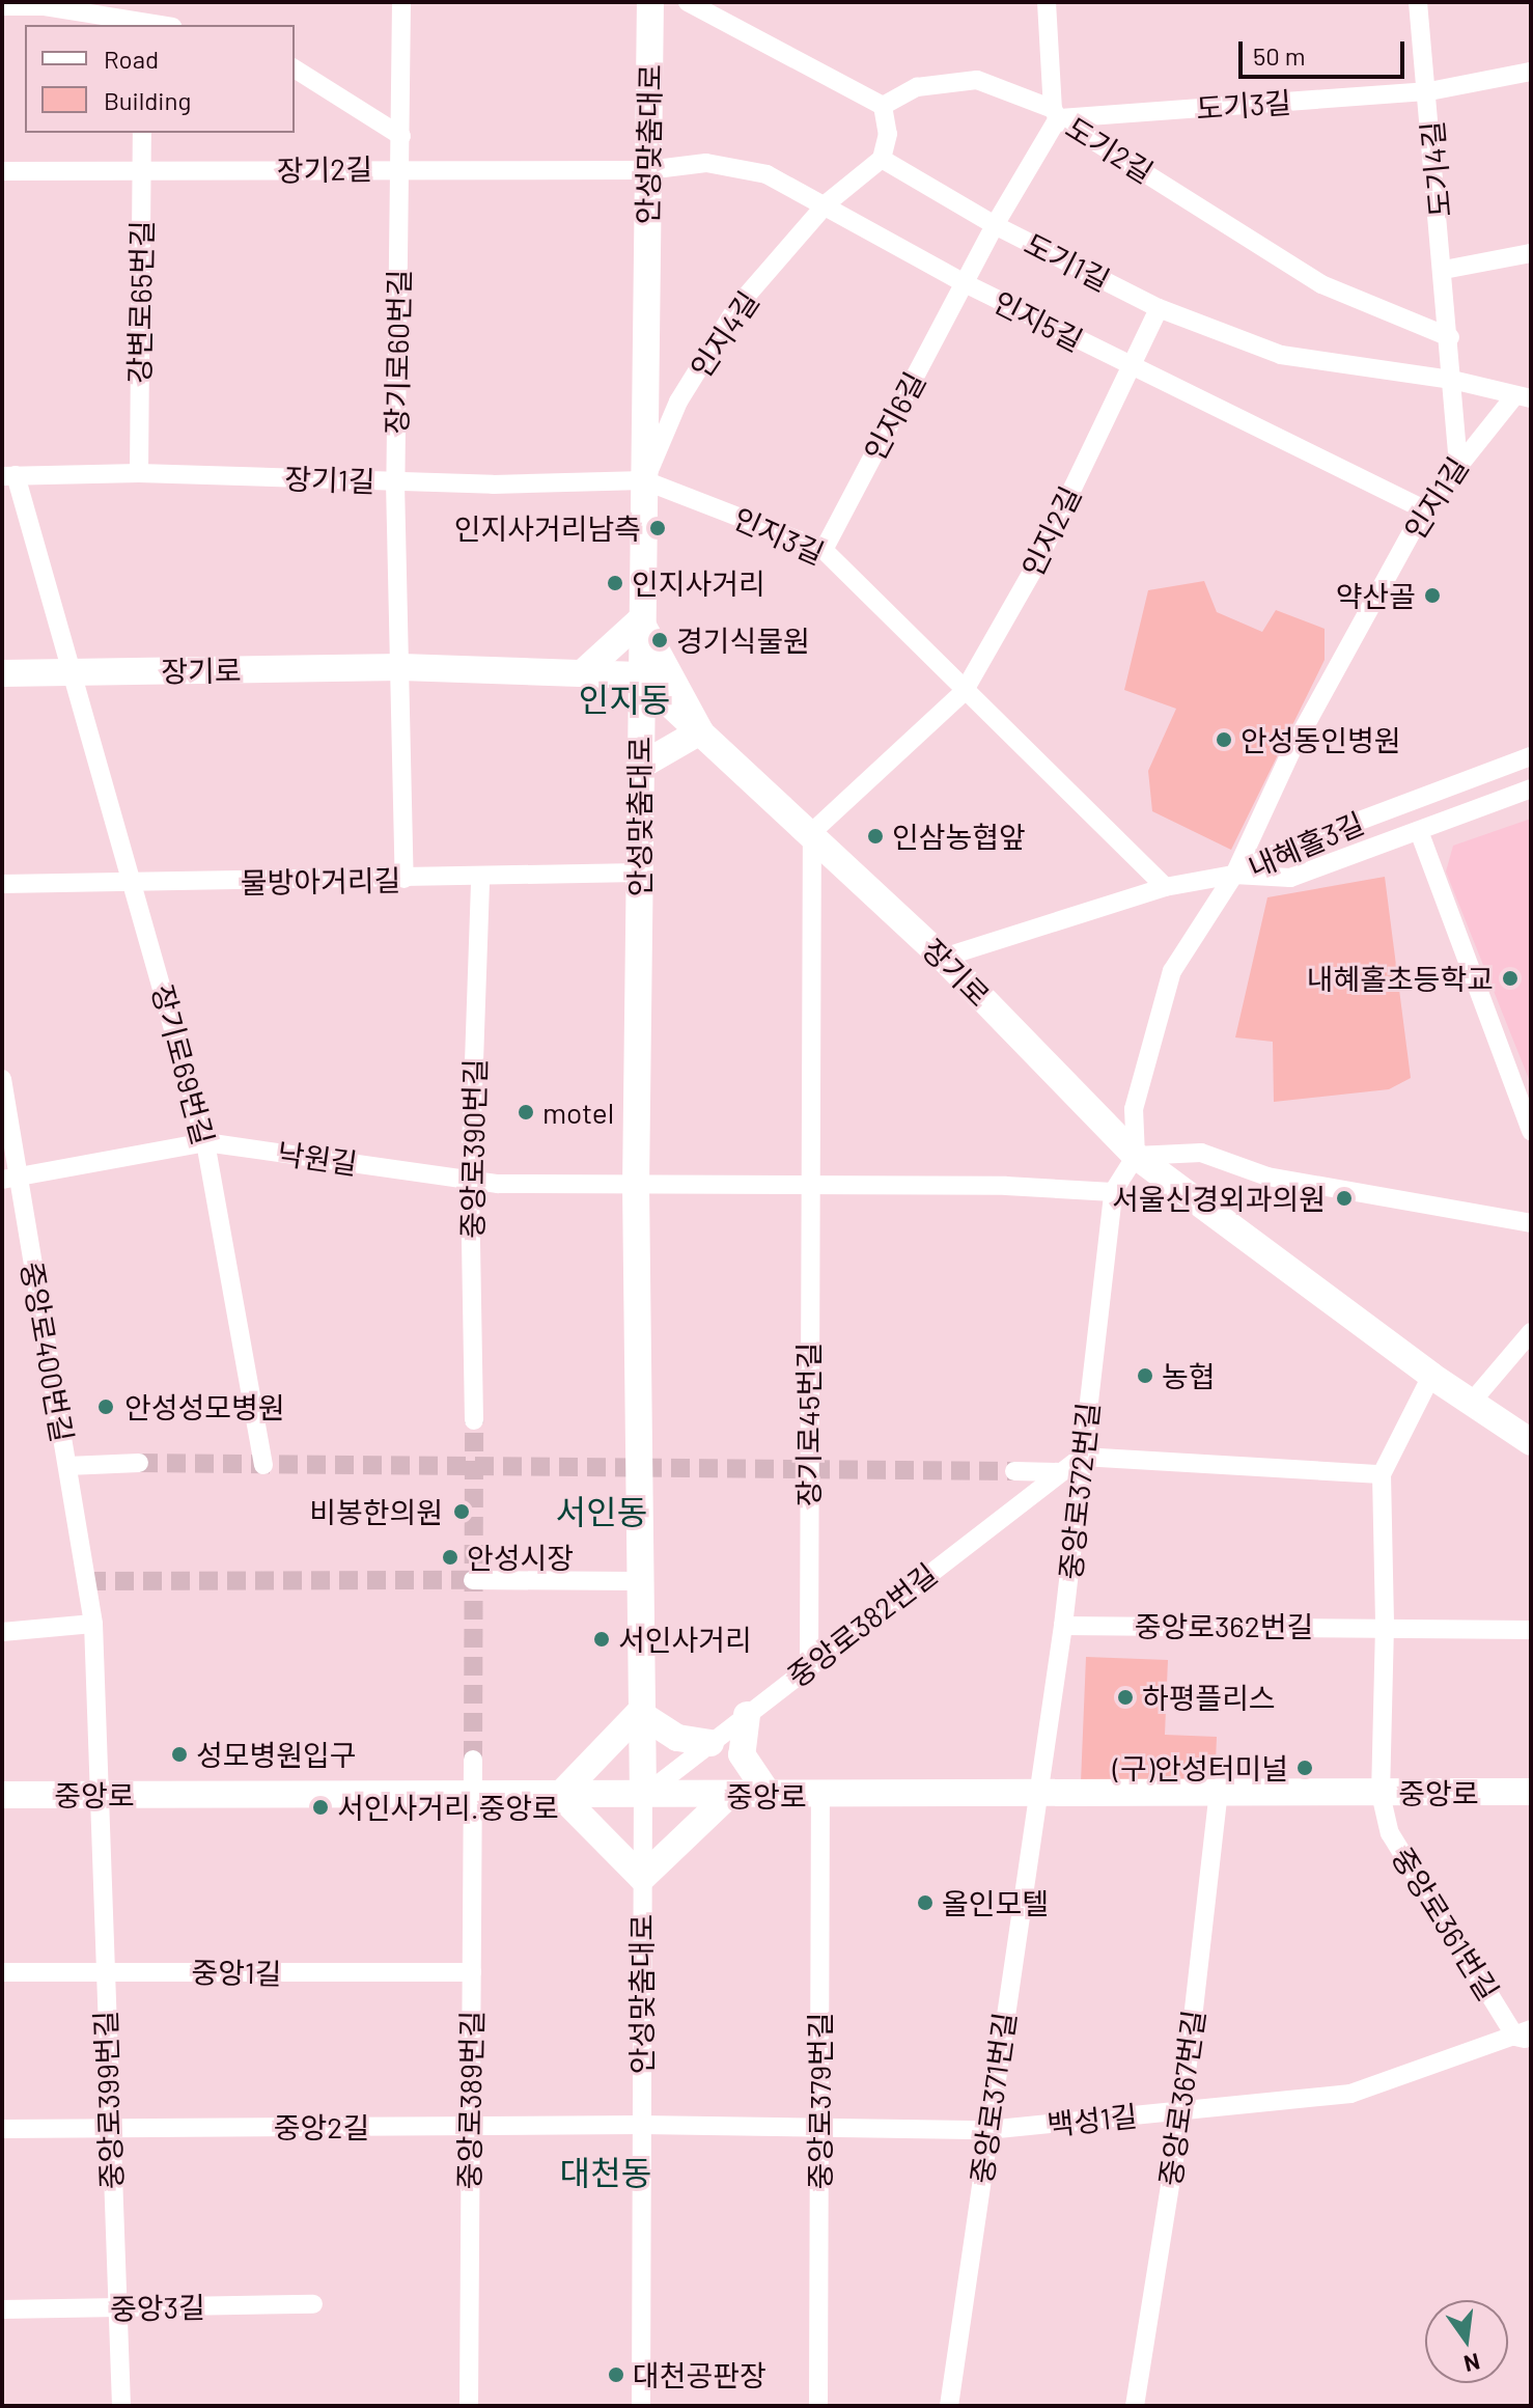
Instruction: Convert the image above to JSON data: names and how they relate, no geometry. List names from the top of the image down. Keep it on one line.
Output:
{"streets":{"main road":["안성맞춤대로","장기로","중앙로"],"street":["도기3길","도기2길","장기2길","도기4길","도기1길","강변로65번길","인지5길","인지4길","장기로60번길","인지6길","장기1길","인지1길","인지2길","인지3길","내혜홀3길","물방아거리길","장기로69번길","중앙로390번길","낙원길","중앙로400번길","장기로45번길","중앙로372번길","중앙로382번길","중앙로362번길","중앙로361번길","중앙1길","중앙로371번길","중앙로367번길","중앙로399번길","중앙로389번길","중앙로379번길","백성1길","중앙2길","중앙3길"]},"crossings":[["도기3길","도기2길"],["도기3길","도기4길"],["도기3길","인지6길"],["안성맞춤대로","장기2길"],["안성맞춤대로","인지5길"],["안성맞춤대로","인지4길"],["안성맞춤대로","장기1길"],["안성맞춤대로","인지3길"],["안성맞춤대로","장기로"],["안성맞춤대로","물방아거리길"],["안성맞춤대로","낙원길"],["안성맞춤대로","중앙로382번길"],["안성맞춤대로","중앙로"],["안성맞춤대로","백성1길"],["안성맞춤대로","중앙2길"],["도기2길","도기4길"],["도기2길","인지6길"],["장기2길","강변로65번길"],["장기2길","인지5길"],["장기2길","장기로60번길"],["도기4길","도기1길"],["도기4길","인지1길"],["도기1길","인지4길"],["도기1길","인지6길"],["도기1길","인지1길"],["도기1길","인지2길"],["강변로65번길","장기1길"],["인지5길","인지4길"],["인지5길","인지6길"],["인지5길","인지1길"],["인지5길","인지2길"],["인지4길","장기1길"],["인지4길","인지3길"],["장기로60번길","장기1길"],["장기로60번길","장기로"],["인지6길","인지3길"],["장기1길","인지3길"],["장기1길","장기로"],["장기1길","장기로69번길"],["인지1길","장기로"],["인지1길","내혜홀3길"],["인지1길","중앙로372번길"],["인지2길","인지3길"],["인지2길","장기로"],["인지2길","장기로45번길"],["장기로","장기로69번길"],["장기로","장기로45번길"],["장기로","중앙로372번길"],["물방아거리길","장기로69번길"],["물방아거리길","중앙로390번길"],["장기로69번길","낙원길"],["중앙로390번길","낙원길"],["낙원길","중앙로400번길"],["중앙로400번길","중앙로"],["중앙로400번길","중앙로399번길"],["장기로45번길","중앙로382번길"],["중앙로372번길","중앙로382번길"],["중앙로372번길","중앙로362번길"],["중앙로372번길","중앙로"],["중앙로372번길","중앙로371번길"],["중앙로382번길","중앙로"],["중앙로","중앙로361번길"],["중앙로","중앙로371번길"],["중앙로","중앙로367번길"],["중앙로","중앙로399번길"],["중앙로","중앙로389번길"],["중앙로","중앙로379번길"],["중앙로361번길","백성1길"],["중앙1길","중앙로399번길"],["중앙1길","중앙로389번길"],["중앙로371번길","백성1길"],["중앙로367번길","백성1길"],["중앙로399번길","중앙2길"],["중앙로399번길","중앙3길"],["중앙로389번길","중앙2길"],["중앙로379번길","백성1길"],["백성1길","중앙2길"]],"districts":["인지동","서인동","대천동"],"places":["인지사거리남측","인지사거리","약산골","경기식물원","안성동인병원","인삼농협앞","내혜홀초등학교","motel","서울신경외과의원","농협","안성성모병원","비봉한의원","안성시장","서인사거리","하평플리스","성모병원입구","(구)안성터미널","서인사거리.중앙로","올인모텔","대천공판장"],"legend":["Road","Building"],"scale_bar":"50 m","north":"bottom"}
